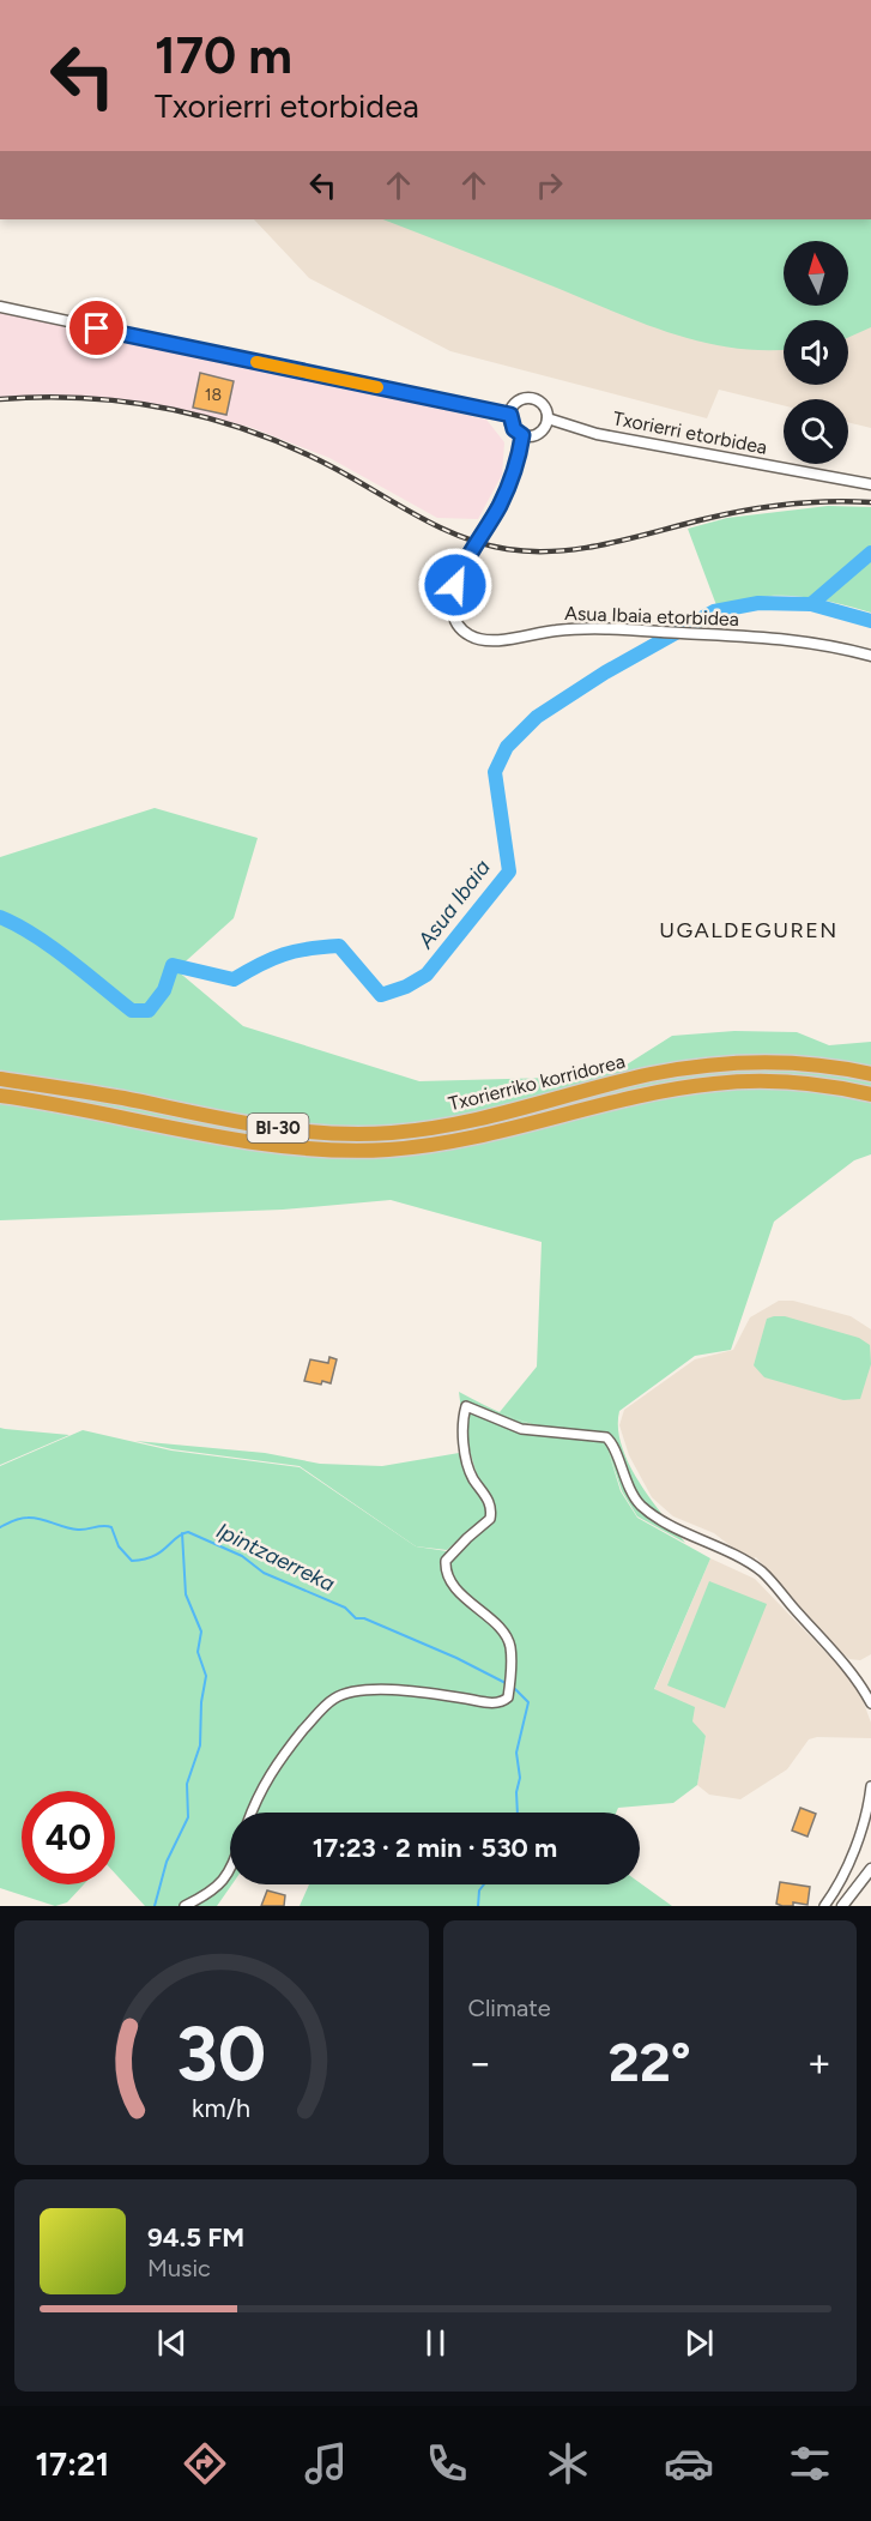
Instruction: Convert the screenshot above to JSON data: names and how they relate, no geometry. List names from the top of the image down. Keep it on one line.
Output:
{"streets":{"highway":["Txorierriko korridorea","BI-30"],"street":["Txorierri etorbidea","Asua Ibaia etorbidea"]},"crossings":[["Txorierri etorbidea","Asua Ibaia etorbidea"]],"districts":["UGALDEGUREN"],"water":["Asua Ibaia","Ipintzaerreka"],"house_numbers":["18"],"north":"top","page":{"turn":["170 m","Txorierri etorbidea"],"limit":"40","trip":"17:23 · 2 min · 530 m","tile":"Climate","heat":["−","22°","+"],"song":["94.5 FM","Music"],"tabs":"17:21","gauge":["30","km/h"]}}
